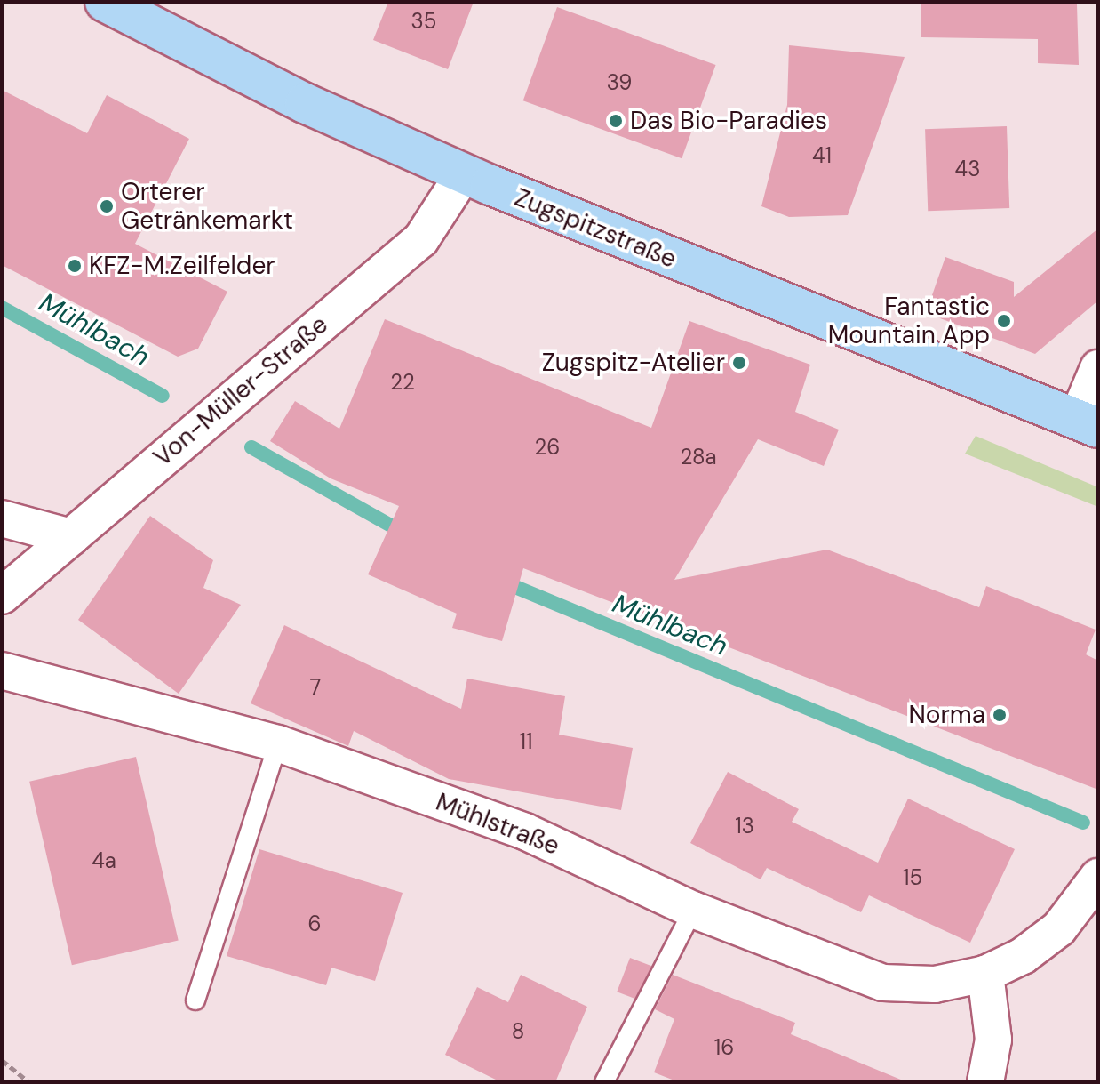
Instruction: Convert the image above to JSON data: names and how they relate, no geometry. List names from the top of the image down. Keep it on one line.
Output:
{"streets":{"main road":["Zugspitzstraße"],"street":["Von-Müller-Straße","Mühlstraße"]},"crossings":[["Zugspitzstraße","Von-Müller-Straße"]],"water":["Mühlbach"],"places":["Das Bio-Paradies","Orterer Getränkemarkt","KFZ-M.Zeilfelder","Fantastic Mountain App","Zugspitz-Atelier","Norma"],"house_numbers":["35","39","41","43","22","26","28a","7","11","13","4a","15","6","8","16"]}
